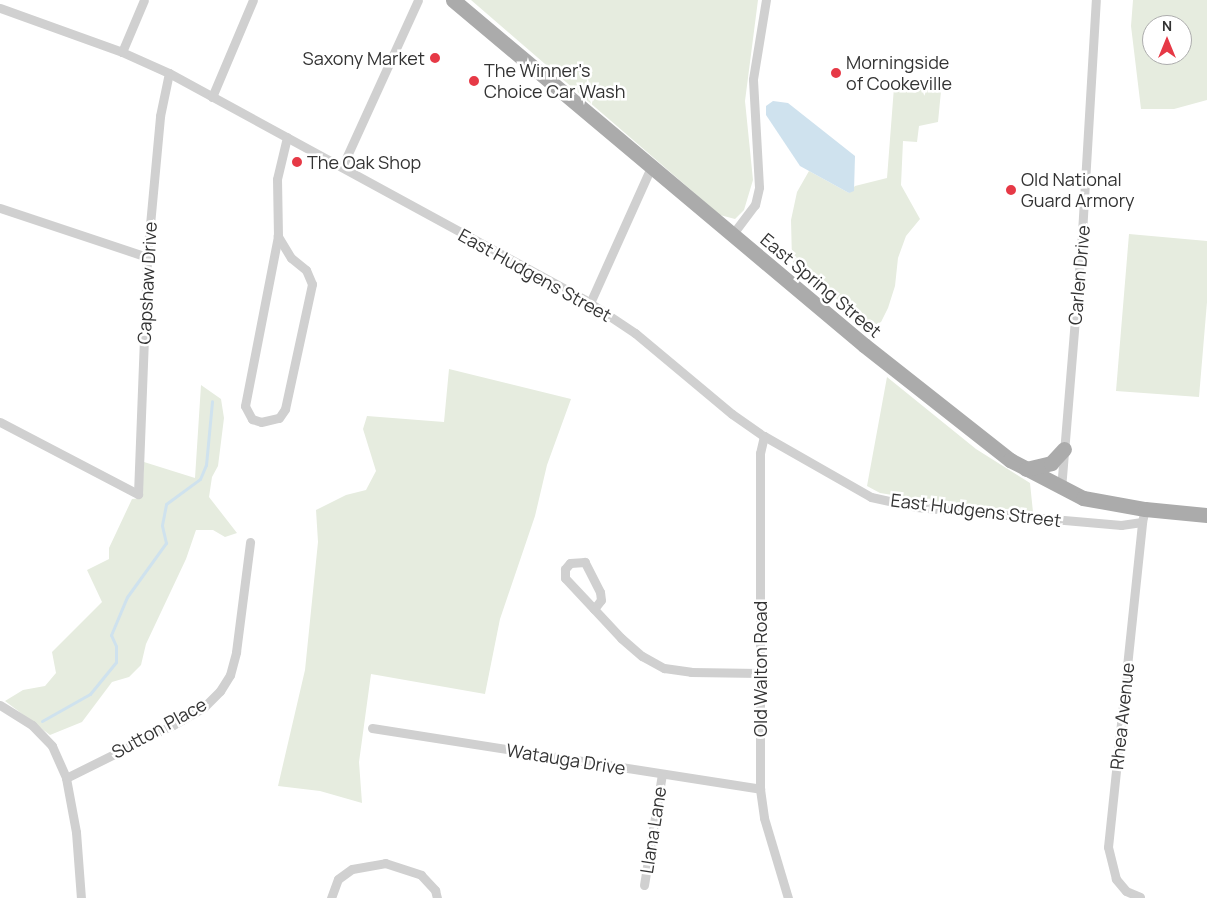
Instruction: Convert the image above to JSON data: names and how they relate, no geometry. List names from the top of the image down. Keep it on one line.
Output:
{"streets":{"main road":["East Spring Street"],"street":["East Hudgens Street","Carlen Drive","Capshaw Drive","Old Walton Road","Rhea Avenue","Sutton Place","Watauga Drive","Llana Lane"]},"crossings":[["East Hudgens Street","Capshaw Drive"],["East Hudgens Street","East Spring Street"],["East Hudgens Street","Old Walton Road"],["East Hudgens Street","Rhea Avenue"],["Carlen Drive","East Spring Street"],["East Spring Street","Rhea Avenue"],["Old Walton Road","Watauga Drive"],["Watauga Drive","Llana Lane"]],"places":["Saxony Market","Morningside of Cookeville","The Winner's Choice Car Wash","The Oak Shop","Old National Guard Armory"],"north":"top"}
